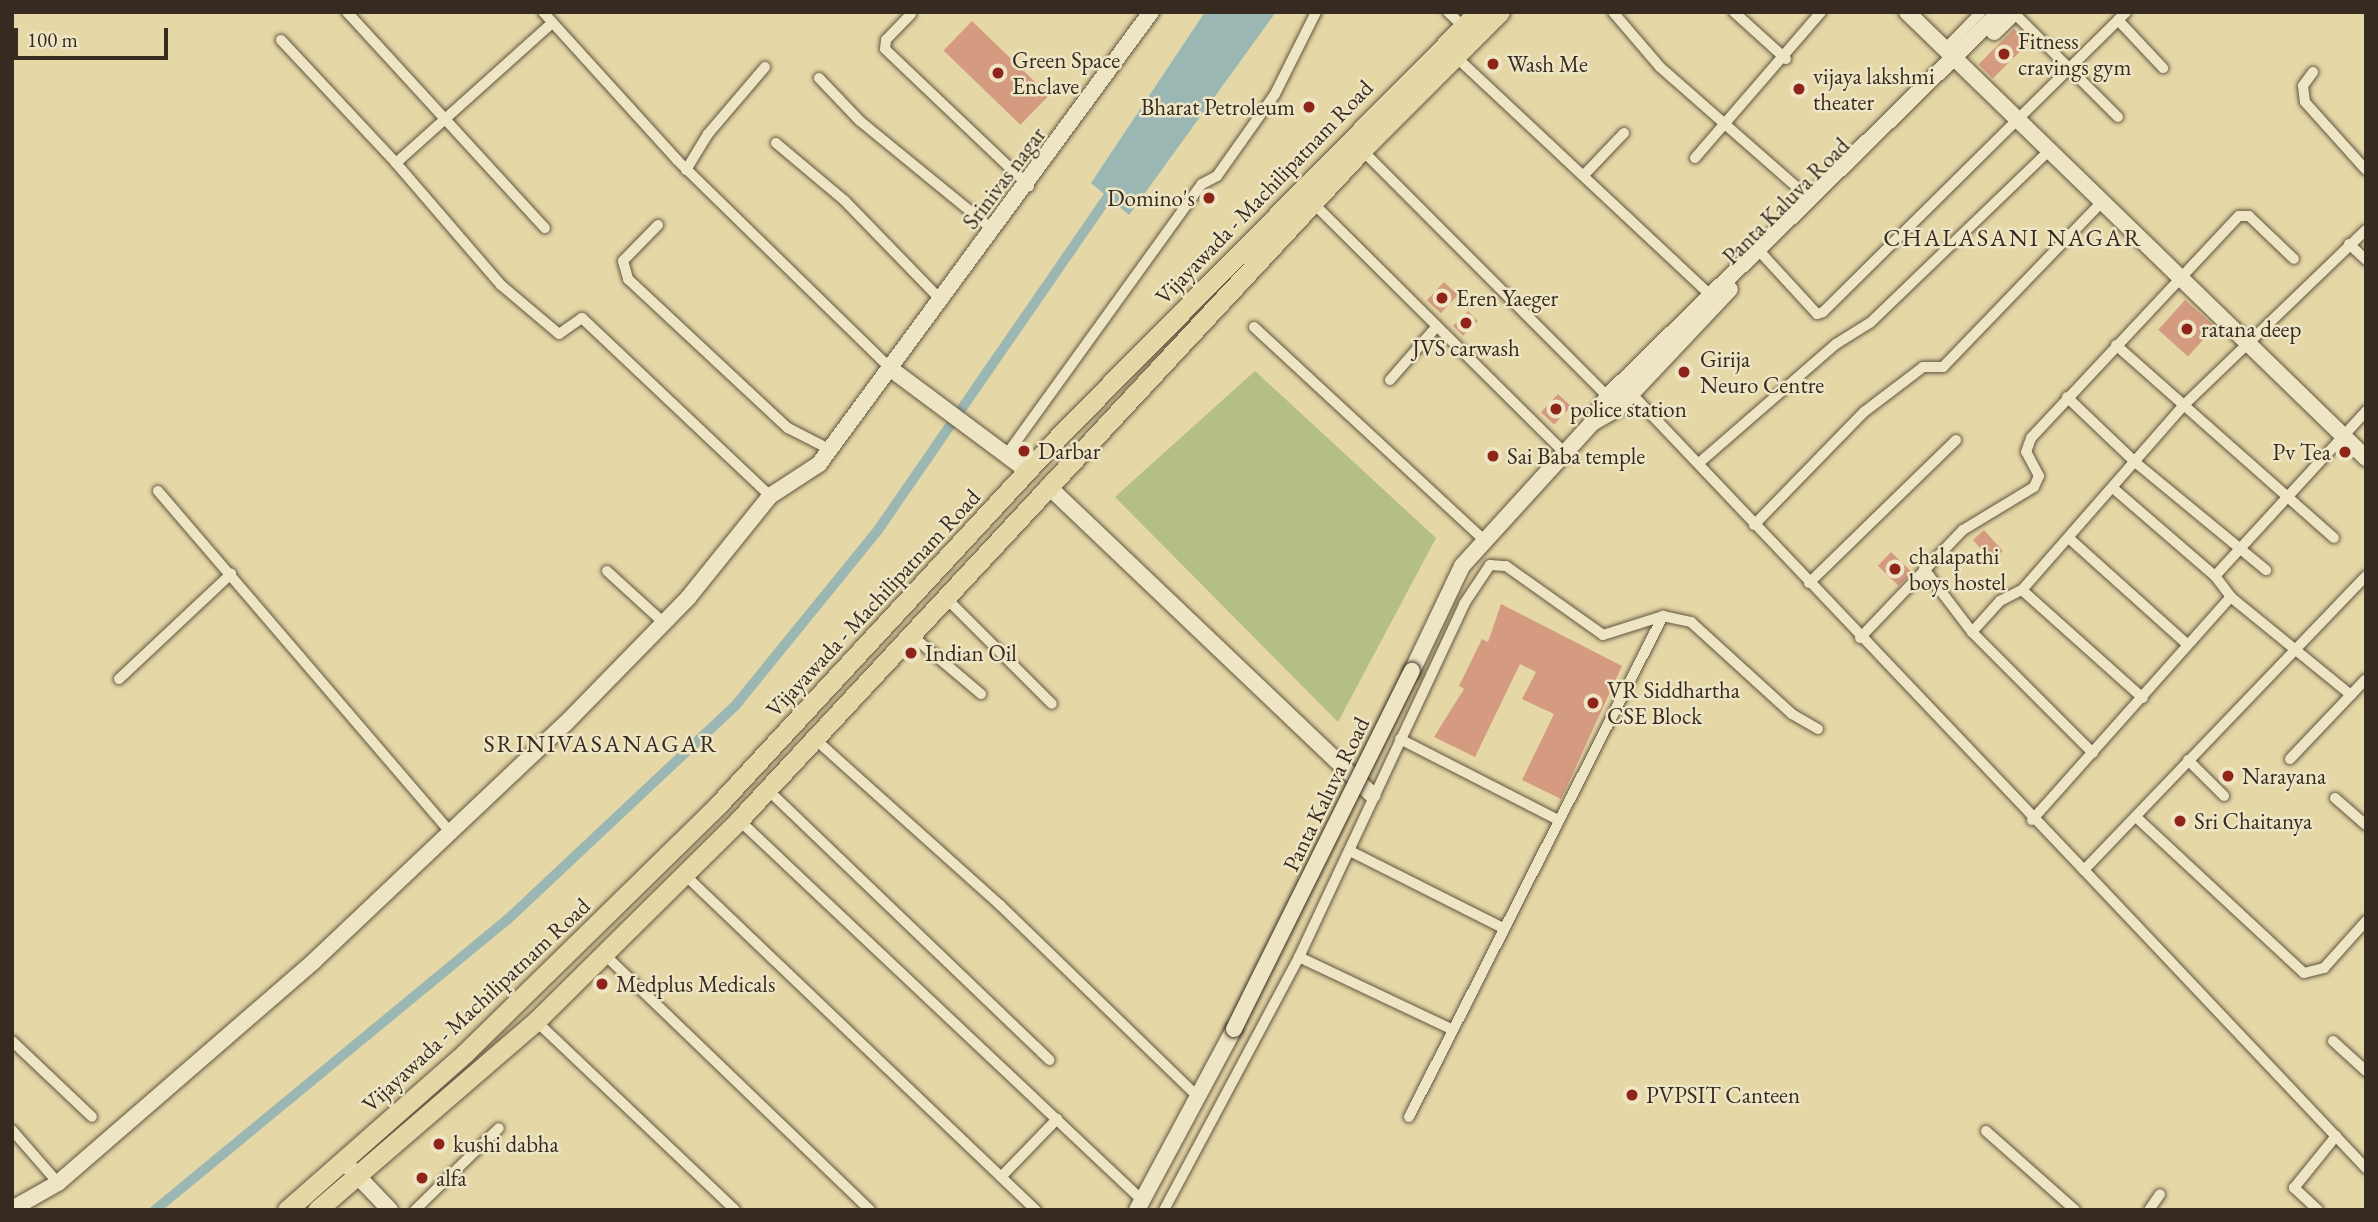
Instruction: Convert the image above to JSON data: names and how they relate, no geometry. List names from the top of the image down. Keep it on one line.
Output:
{"streets":{"highway":["Vijayawada - Machilipatnam Road"],"street":["Srinivas nagar","Panta Kaluva Road"]},"districts":["CHALASANI NAGAR","SRINIVASANAGAR"],"places":["Fitness cravings gym","Wash Me","Green Space Enclave","vijaya lakshmi theater","Bharat Petroleum","Domino's","Eren Yaeger","JVS carwash","ratana deep","Girija Neuro Centre","police station","Darbar","Pv Tea","Sai Baba temple","chalapathi boys hostel","Indian Oil","VR Siddhartha CSE Block","Narayana","Sri Chaitanya","Medplus Medicals","PVPSIT Canteen","kushi dabha","alfa"],"scale_bar":"100 m"}
